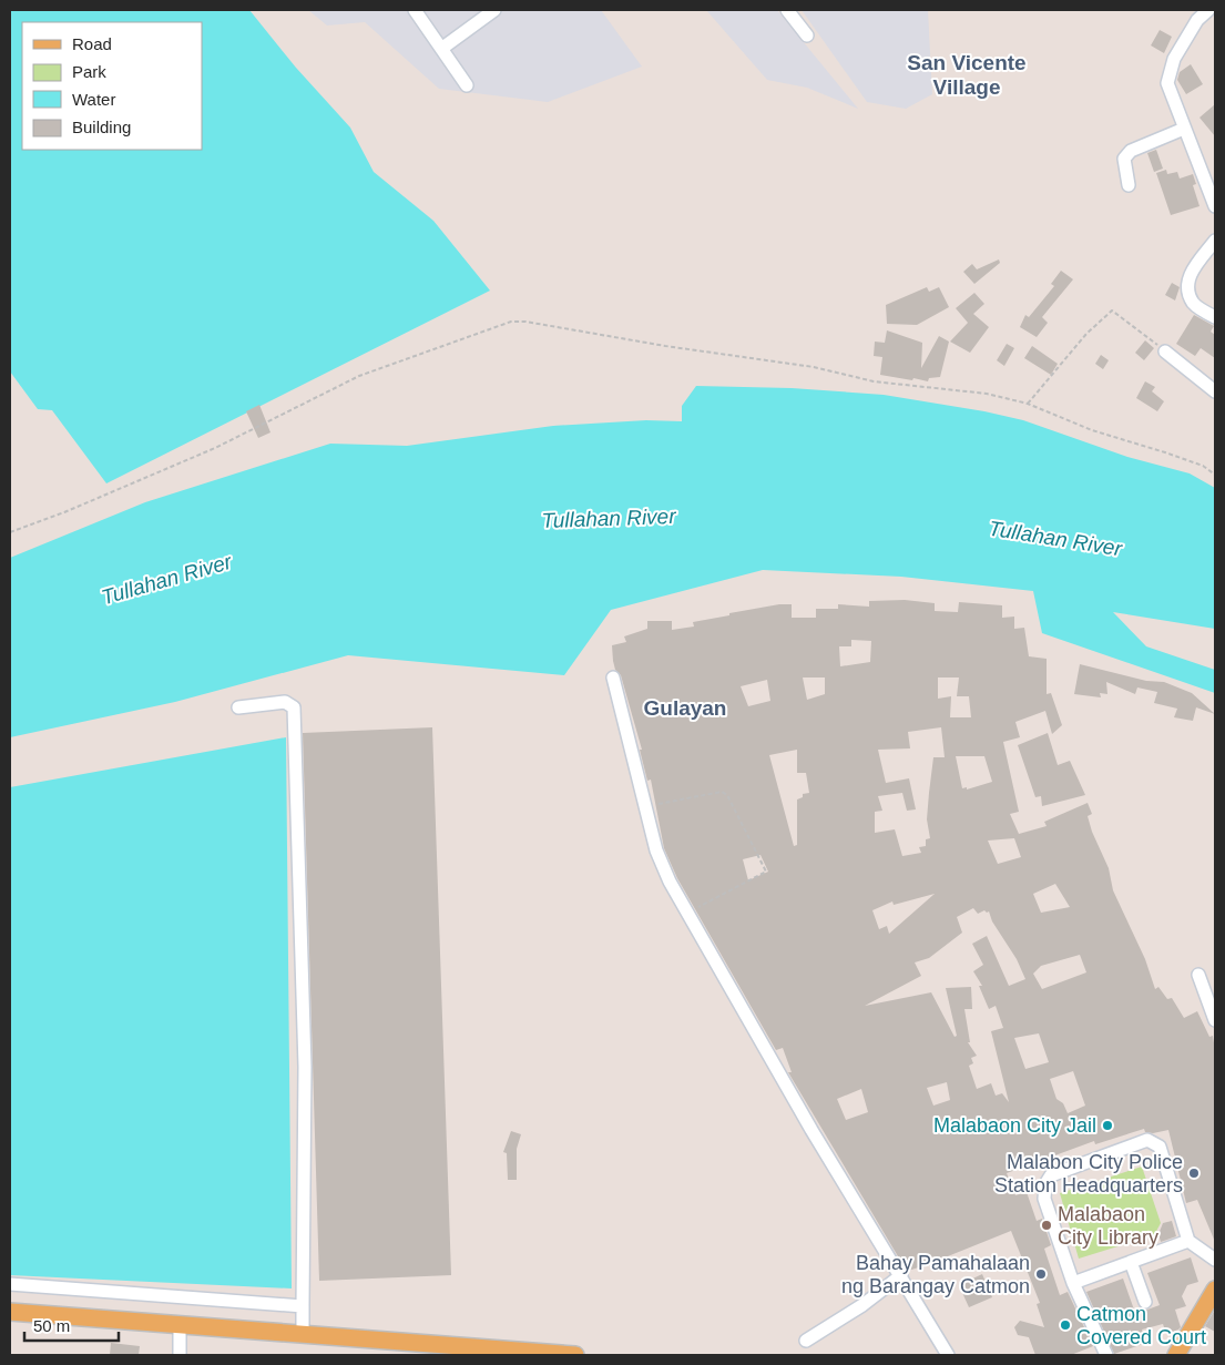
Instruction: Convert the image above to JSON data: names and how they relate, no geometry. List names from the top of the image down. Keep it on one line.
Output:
{"districts":["San Vicente Village","Gulayan"],"water":["Tullahan River"],"places":["Malabaon City Jail","Malabon City Police Station Headquarters","Malabaon City Library","Bahay Pamahalaan ng Barangay Catmon","Catmon Covered Court"],"legend":["Road","Park","Water","Building"],"scale_bar":"50 m"}
